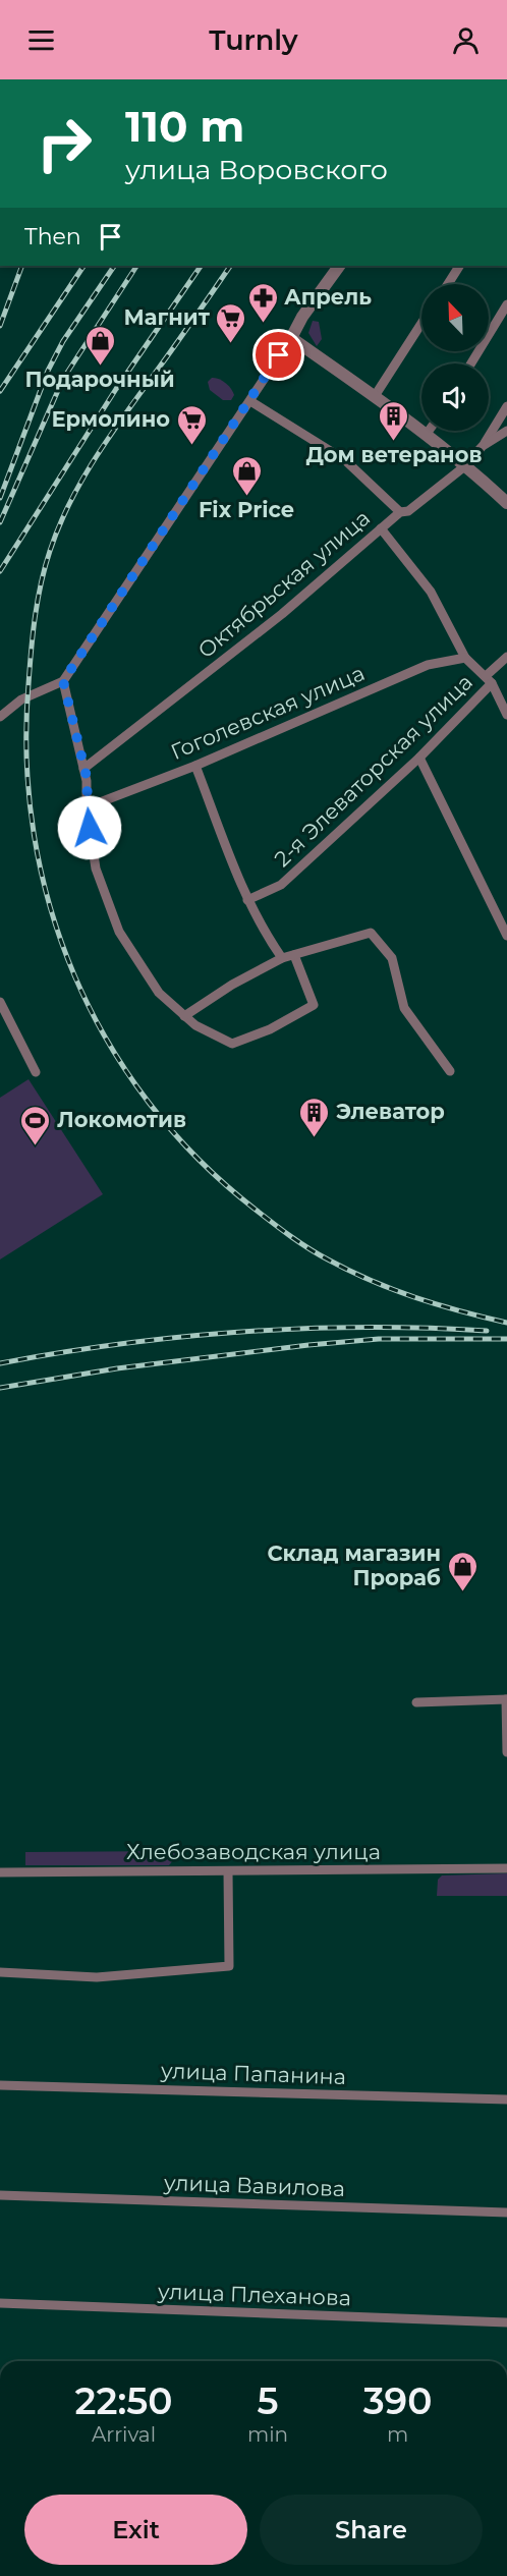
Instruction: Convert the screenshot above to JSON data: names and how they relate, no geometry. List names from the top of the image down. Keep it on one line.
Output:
{"streets":{"street":["Октябрьская улица","Гоголевская улица","2-я Элеваторская улица","Хлебозаводская улица","улица Папанина","улица Вавилова","улица Плеханова"]},"places":{"pharmacy":["Апрель"],"supermarket":["Магнит","Ермолино"],"shop":["Подарочный","Fix Price","Склад магазин Прораб"],"building":["Дом ветеранов","Элеватор"],"sports":["Локомотив"]},"north":"top left","page":{"header":"Turnly","turn":["110 m","улица Воровского"],"then":"Then","eta":["22:50","Arrival","5","min","390","m"],"buttons":["Exit","Share"]}}
